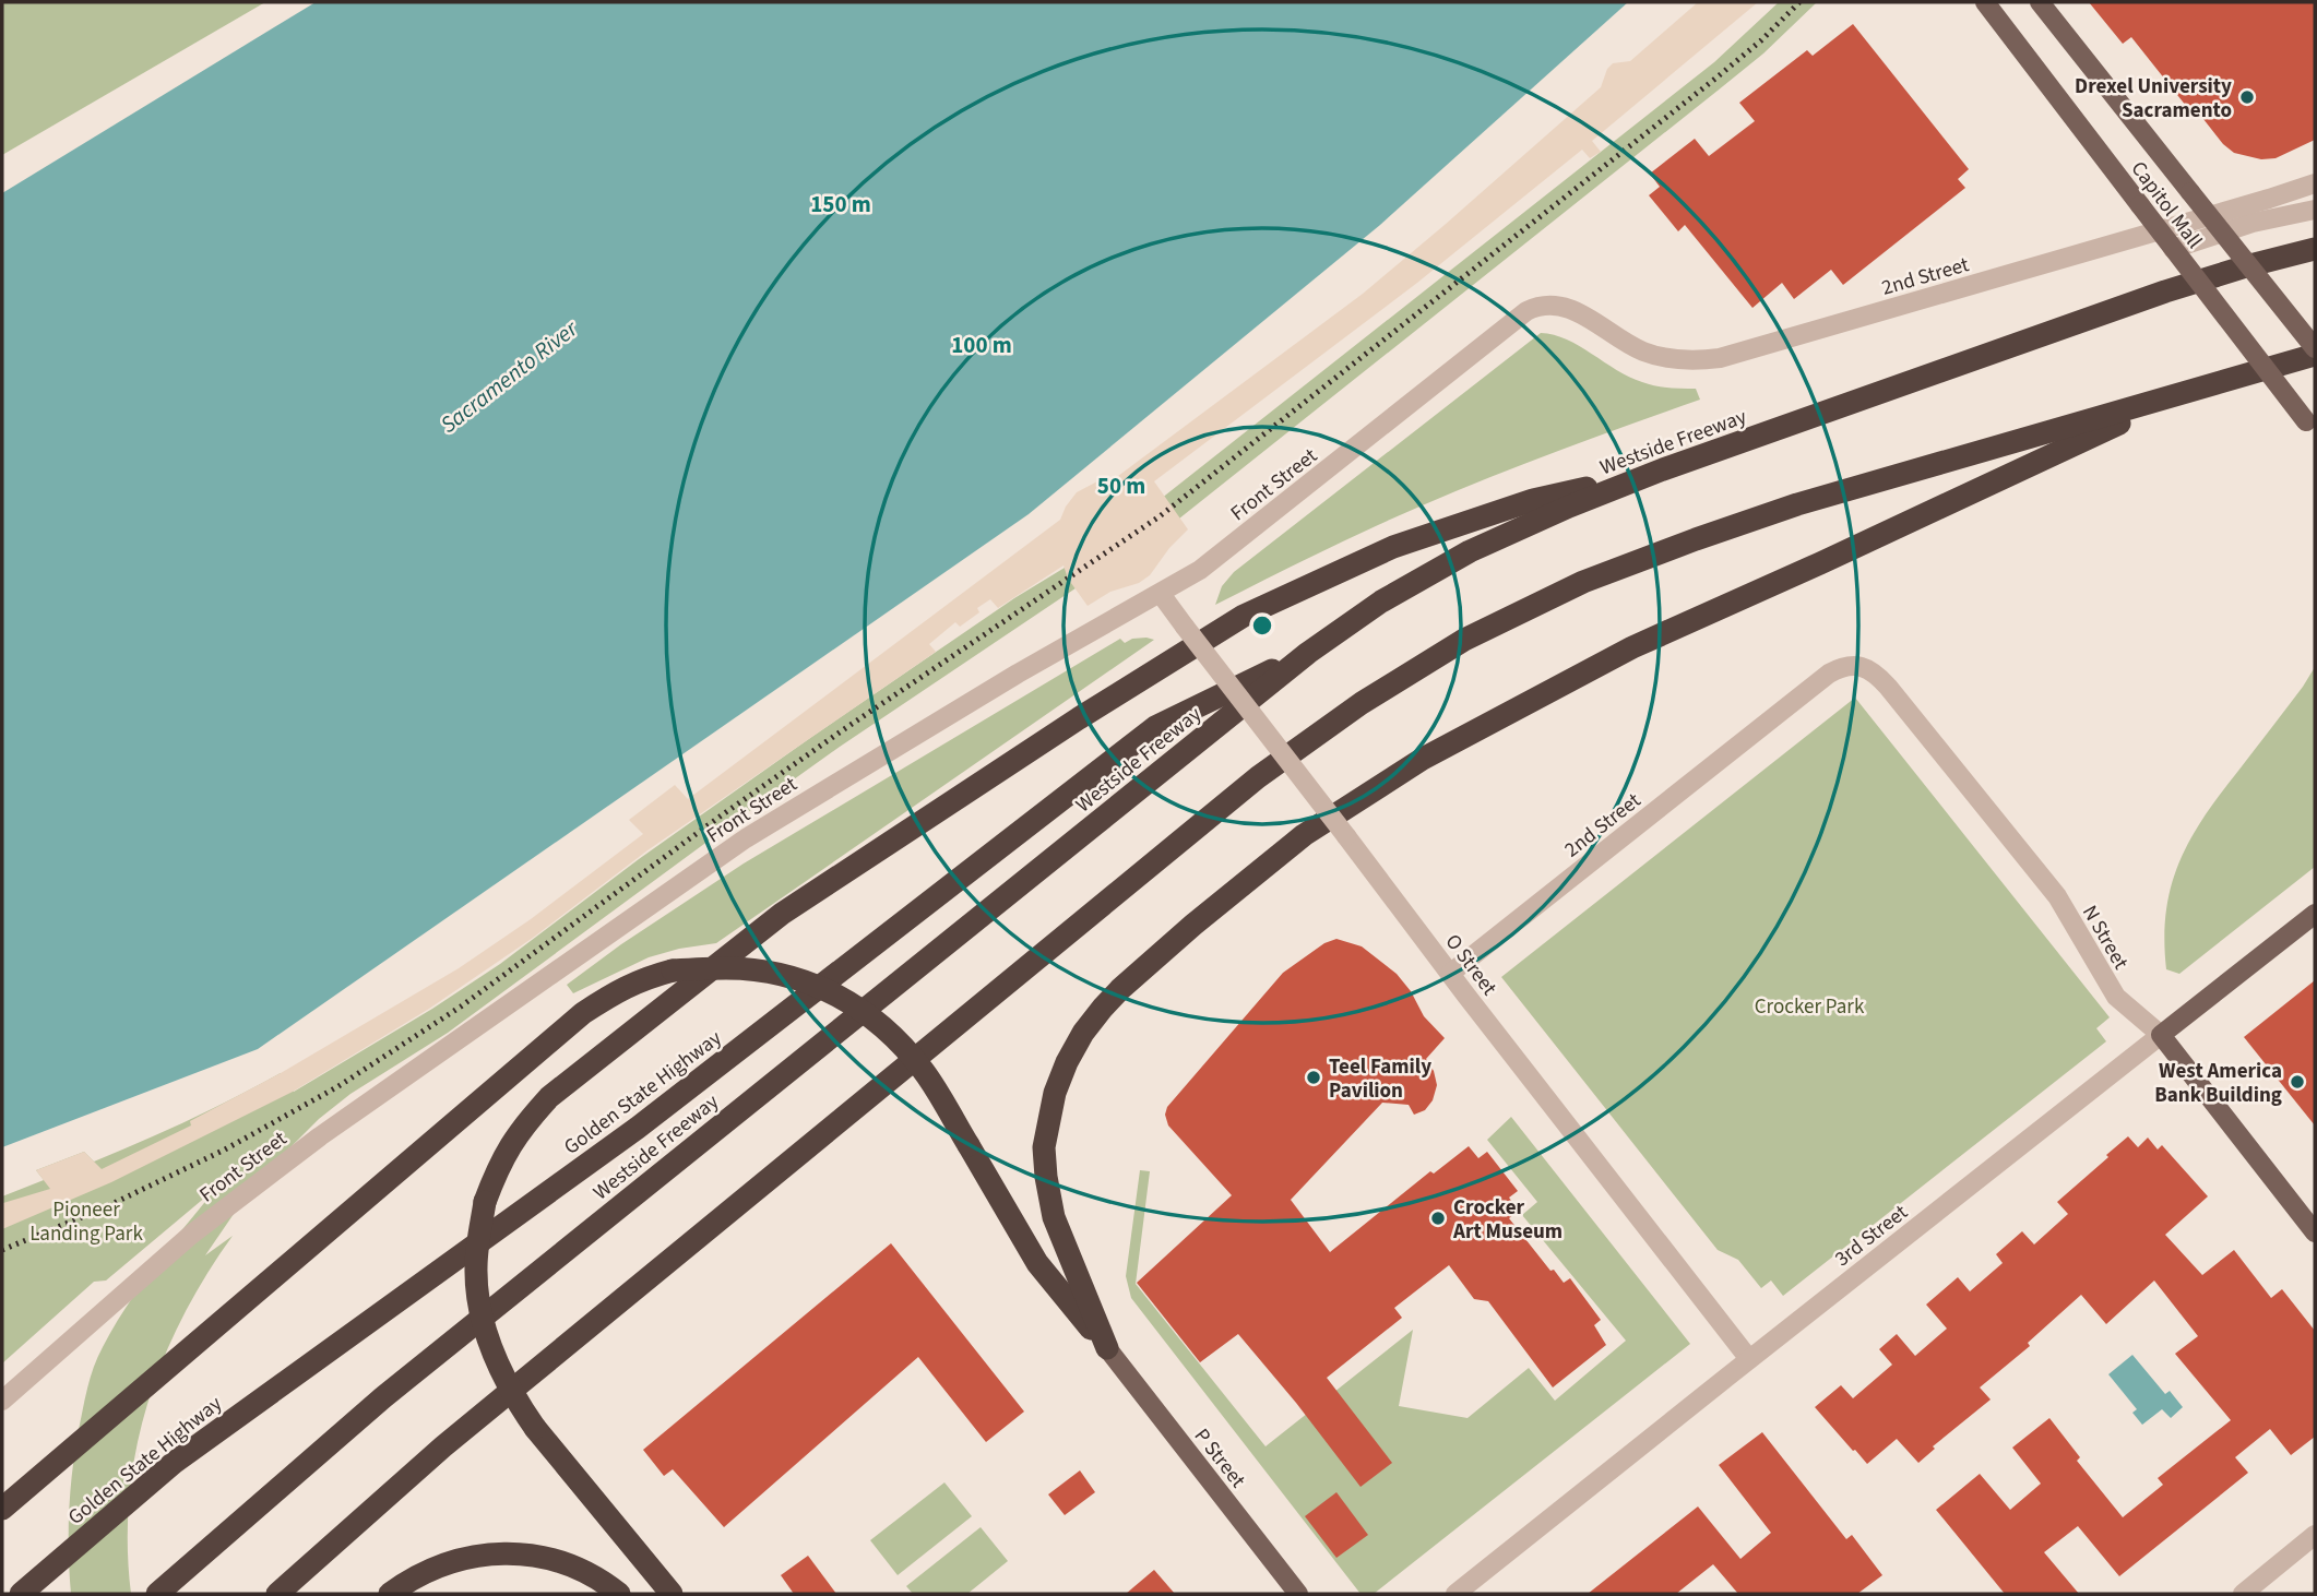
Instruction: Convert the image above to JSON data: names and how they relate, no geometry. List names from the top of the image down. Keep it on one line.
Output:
{"streets":{"highway":["Westside Freeway","Golden State Highway"],"main road":["Capitol Mall","N Street","3rd Street","P Street"],"street":["2nd Street","Front Street","O Street"]},"crossings":[["2nd Street","Front Street"],["2nd Street","N Street"],["2nd Street","O Street"],["Westside Freeway","Golden State Highway"],["Front Street","O Street"],["N Street","3rd Street"],["O Street","3rd Street"]],"water":["Sacramento River"],"parks":["Crocker Park","Pioneer Landing Park"],"places":["Drexel University Sacramento","Teel Family Pavilion","West America Bank Building","Crocker Art Museum"],"rings":["150 m","100 m","50 m"]}
